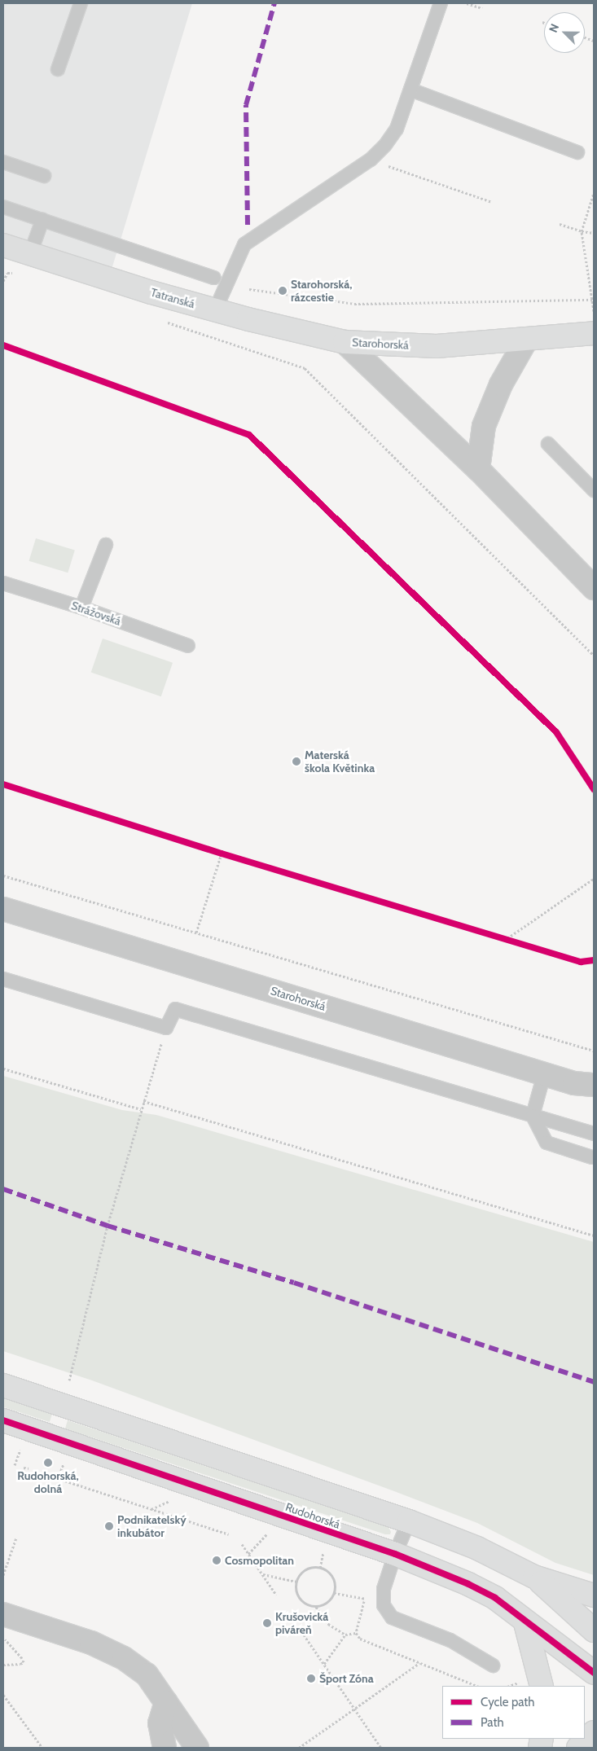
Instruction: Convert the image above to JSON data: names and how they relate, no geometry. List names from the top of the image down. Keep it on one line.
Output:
{"streets":{"street":["Tatranská","Starohorská","Rudohorská"],"lane":["Strážovská"]},"crossings":[["Tatranská","Starohorská"]],"places":["Starohorská, rázcestie","Materská škola Květinka","Rudohorská, dolná","Podnikatelský inkubátor","Cosmopolitan","Krušovická piváreň","Šport Zóna"],"legend":["Cycle path","Path"],"north":"top left"}
